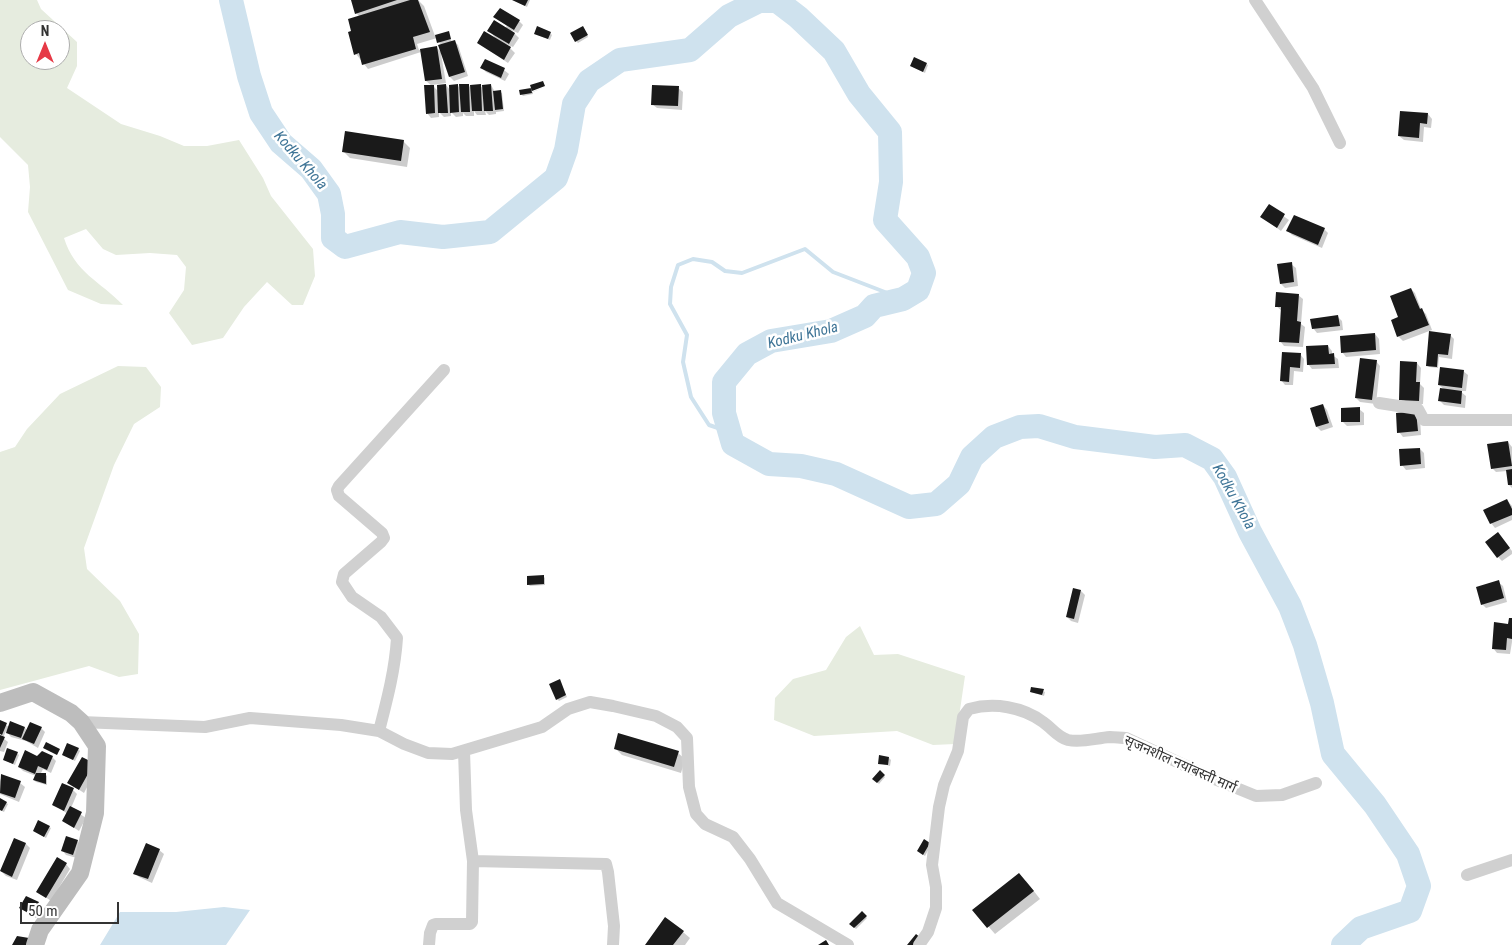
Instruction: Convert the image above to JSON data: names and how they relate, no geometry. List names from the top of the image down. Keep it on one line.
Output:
{"streets":{"street":["सृजनशील नयांबस्ती मार्ग"]},"water":["Kodku Khola"],"scale_bar":"50 m","north":"top"}
